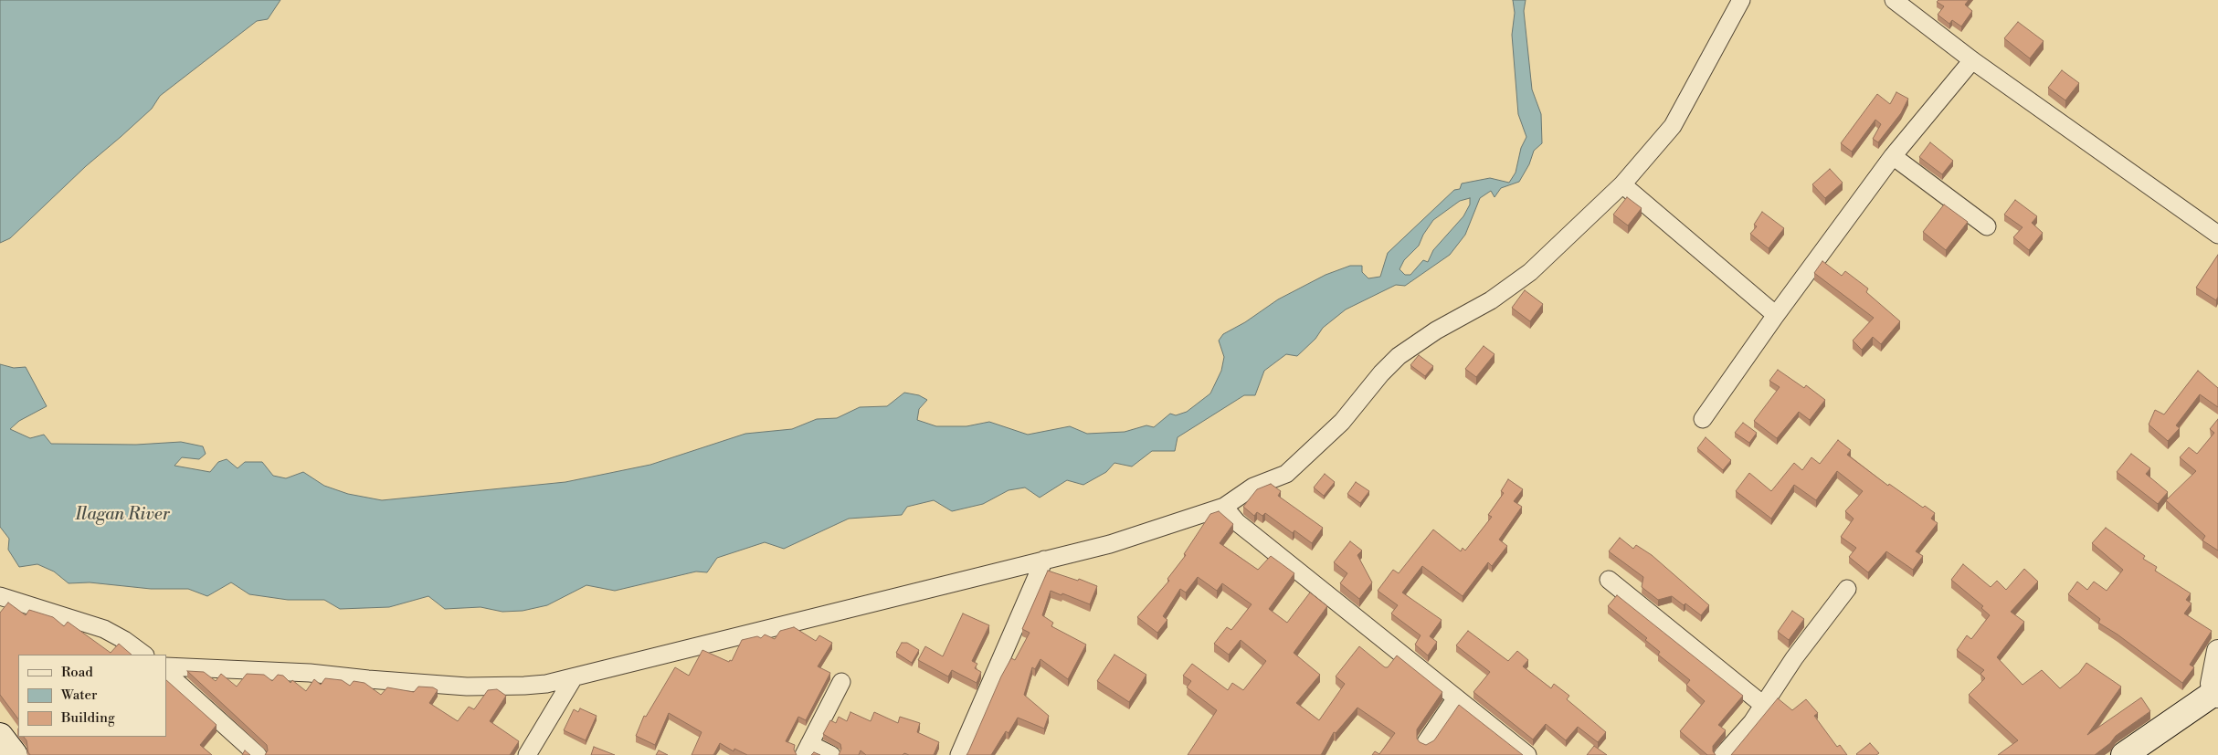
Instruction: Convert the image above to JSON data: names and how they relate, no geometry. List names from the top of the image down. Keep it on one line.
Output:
{"water":["Ilagan River"],"legend":["Road","Water","Building"]}
